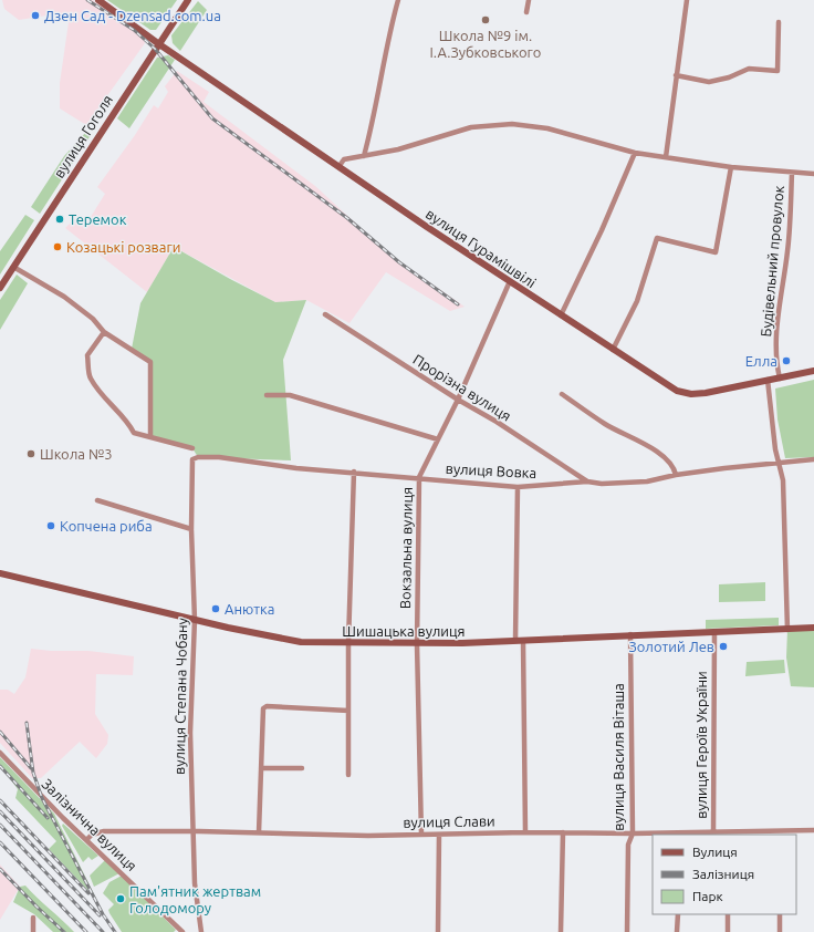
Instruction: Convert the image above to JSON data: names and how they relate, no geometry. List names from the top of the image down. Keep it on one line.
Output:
{"streets":{"street":["вулиця Гоголя","вулиця Гурамішвілі","Будівельний провулок","Прорізна вулиця","вулиця Вовка","Вокзальна вулиця","Шишацька вулиця","вулиця Степана Чобану","вулиця Героїв України","вулиця Василя Віташа","вулиця Слави","Залізнична вулиця"]},"crossings":[["вулиця Гоголя","вулиця Гурамішвілі"],["вулиця Гурамішвілі","Будівельний провулок"],["вулиця Гурамішвілі","Вокзальна вулиця"],["Прорізна вулиця","вулиця Вовка"],["Прорізна вулиця","Вокзальна вулиця"],["вулиця Вовка","Вокзальна вулиця"],["вулиця Вовка","вулиця Степана Чобану"],["Вокзальна вулиця","Шишацька вулиця"],["Вокзальна вулиця","вулиця Слави"],["Шишацька вулиця","вулиця Степана Чобану"],["Шишацька вулиця","вулиця Героїв України"],["Шишацька вулиця","вулиця Василя Віташа"],["вулиця Степана Чобану","вулиця Слави"],["вулиця Героїв України","вулиця Слави"],["вулиця Василя Віташа","вулиця Слави"],["вулиця Слави","Залізнична вулиця"]],"places":["Дзен Сад - Dzensad.com.ua","Школа №9 ім. І.А.Зубковського","Теремок","Козацькі розваги","Елла","Школа №3","Копчена риба","Анютка","Золотий Лев","Пам'ятник жертвам Голодомору"],"legend":["Вулиця","Залізниця","Парк"]}
